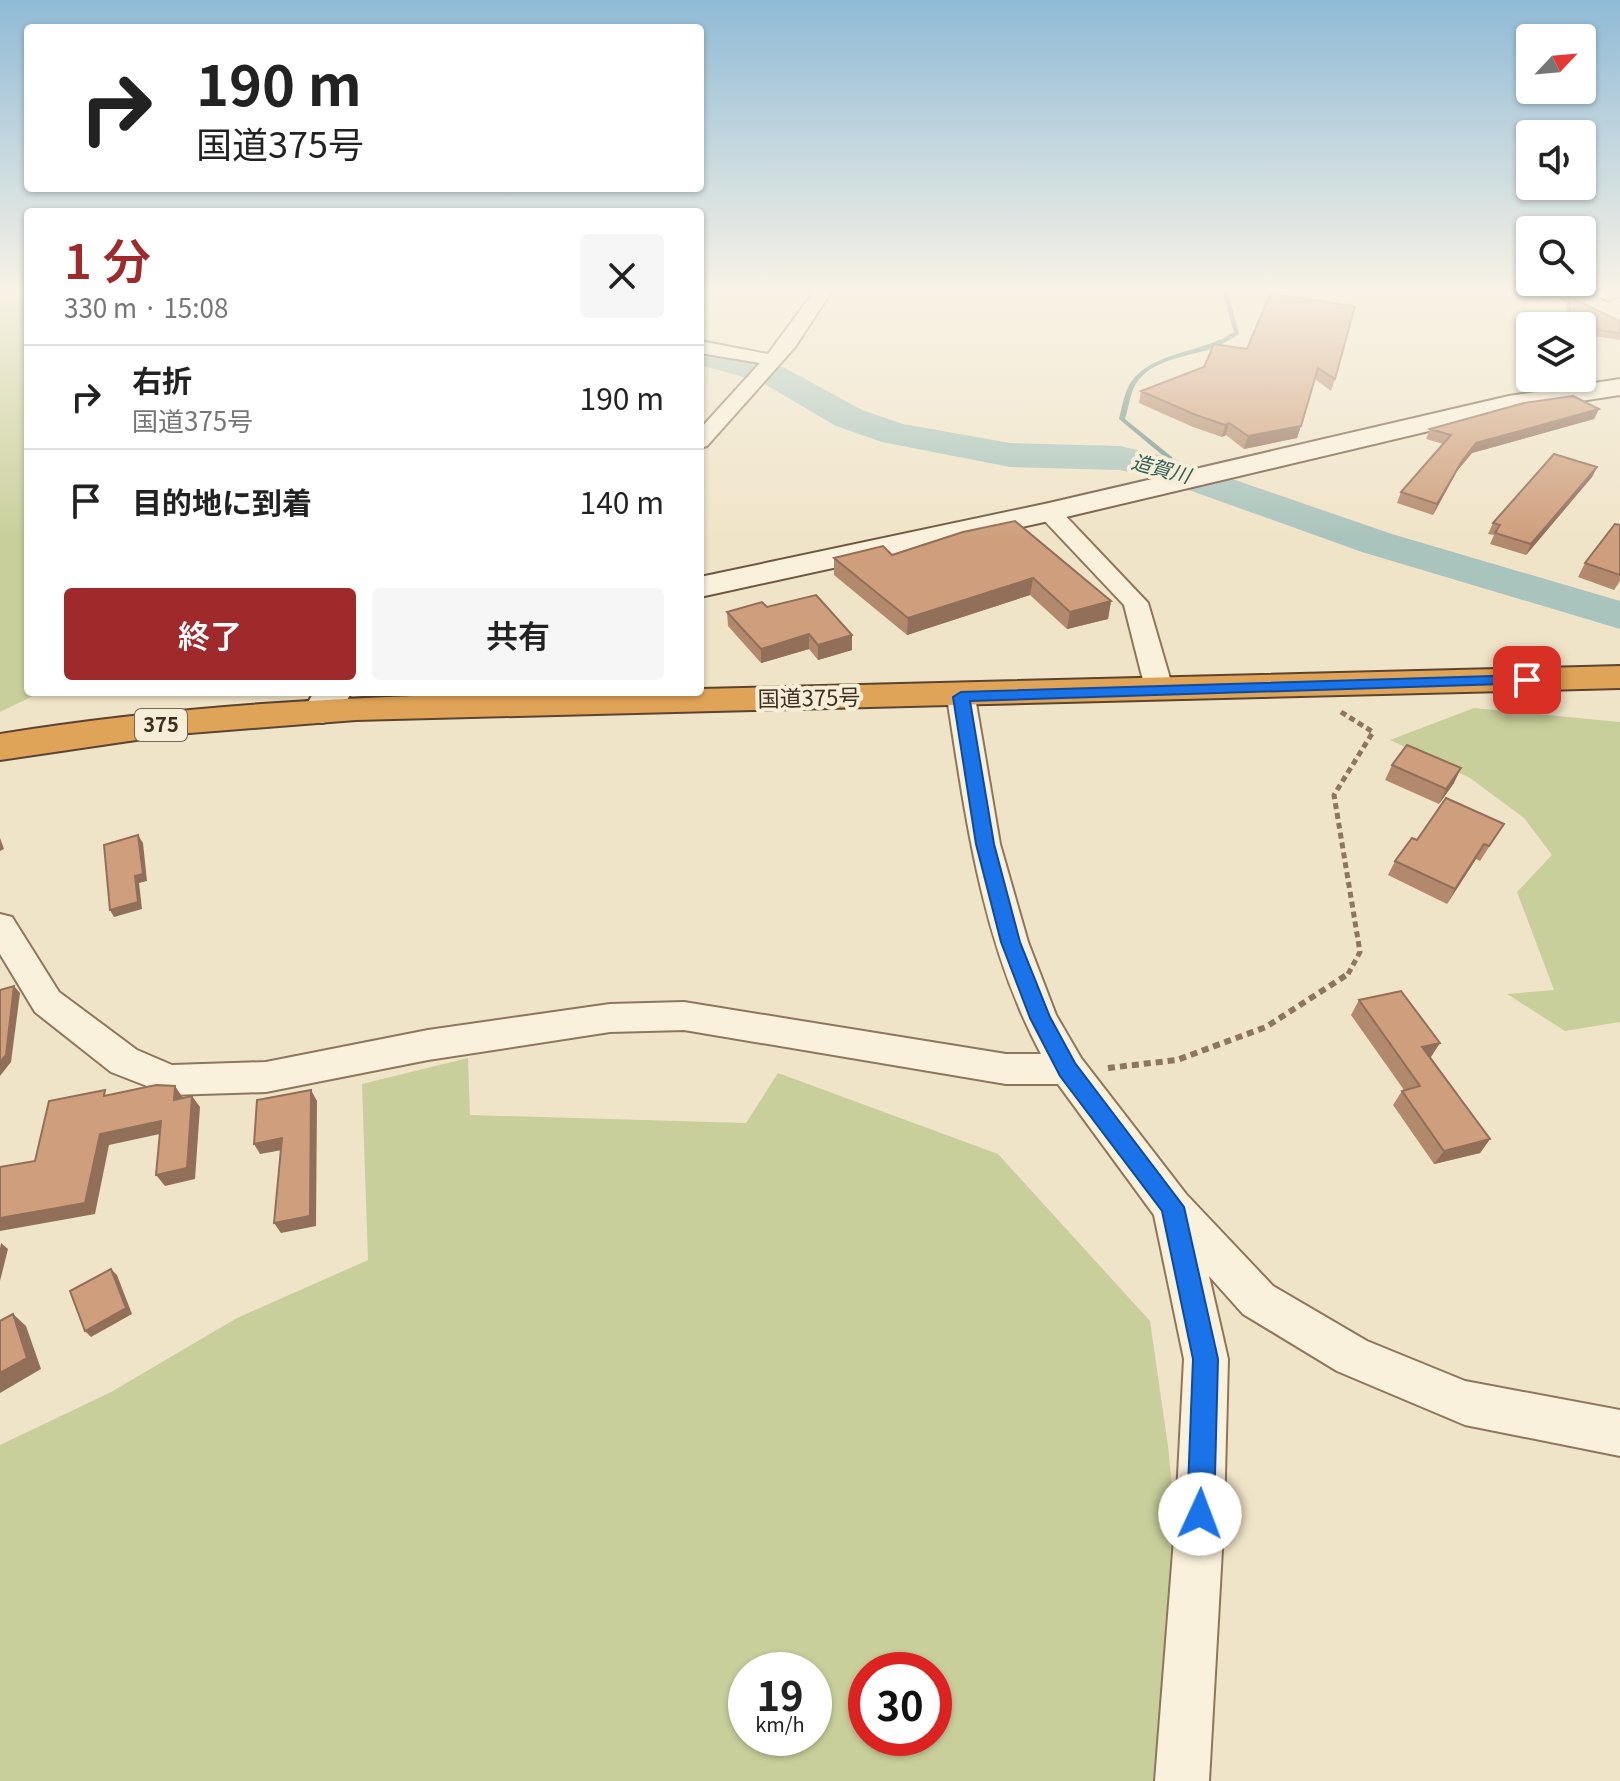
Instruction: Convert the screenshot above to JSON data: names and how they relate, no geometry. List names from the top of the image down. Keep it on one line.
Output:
{"streets":{"highway":["国道375号","375"]},"water":["造賀川"],"north":"top right","page":{"turn":["190 m","国道375号"],"heading":["1 分","330 m · 15:08"],"list":[{"name":"右折","note":"国道375号","value":"190 m"},{"name":"目的地に到着","value":"140 m"}],"buttons":["終了","共有"],"speed":"19 km/h","limit":"30"}}
